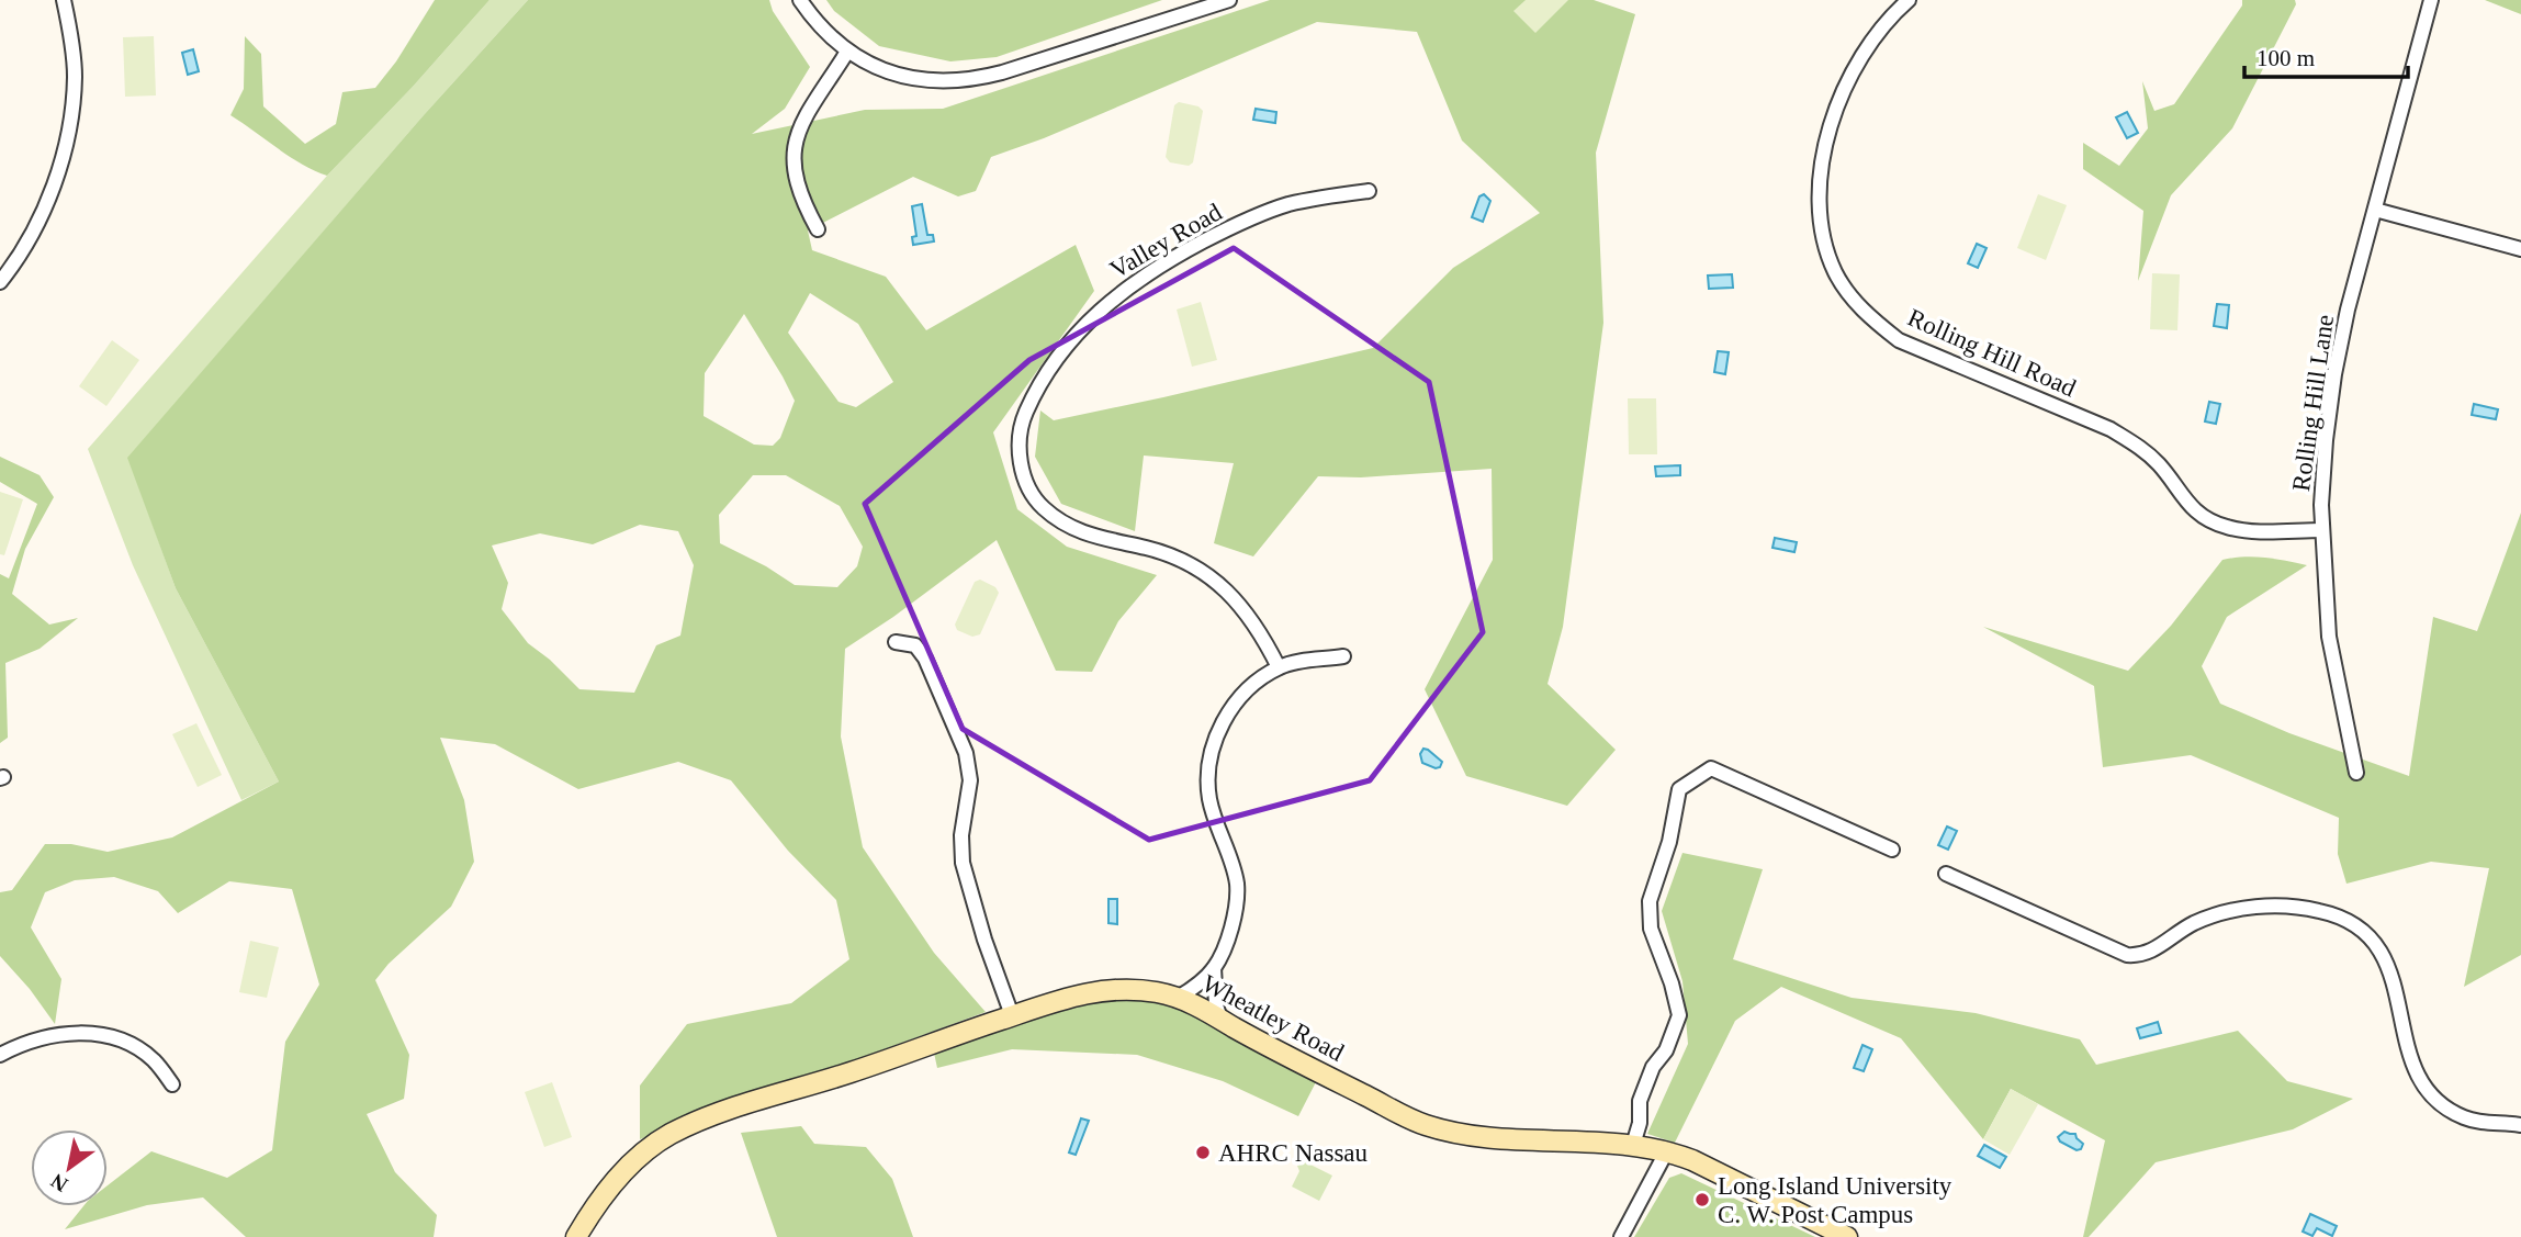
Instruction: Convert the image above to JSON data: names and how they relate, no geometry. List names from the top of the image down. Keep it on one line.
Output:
{"streets":{"main road":["Wheatley Road"],"street":["Valley Road","Rolling Hill Road","Rolling Hill Lane"]},"crossings":[["Rolling Hill Road","Rolling Hill Lane"]],"places":["AHRC Nassau","Long Island University C. W. Post Campus"],"scale_bar":"100 m","north":"bottom left"}
